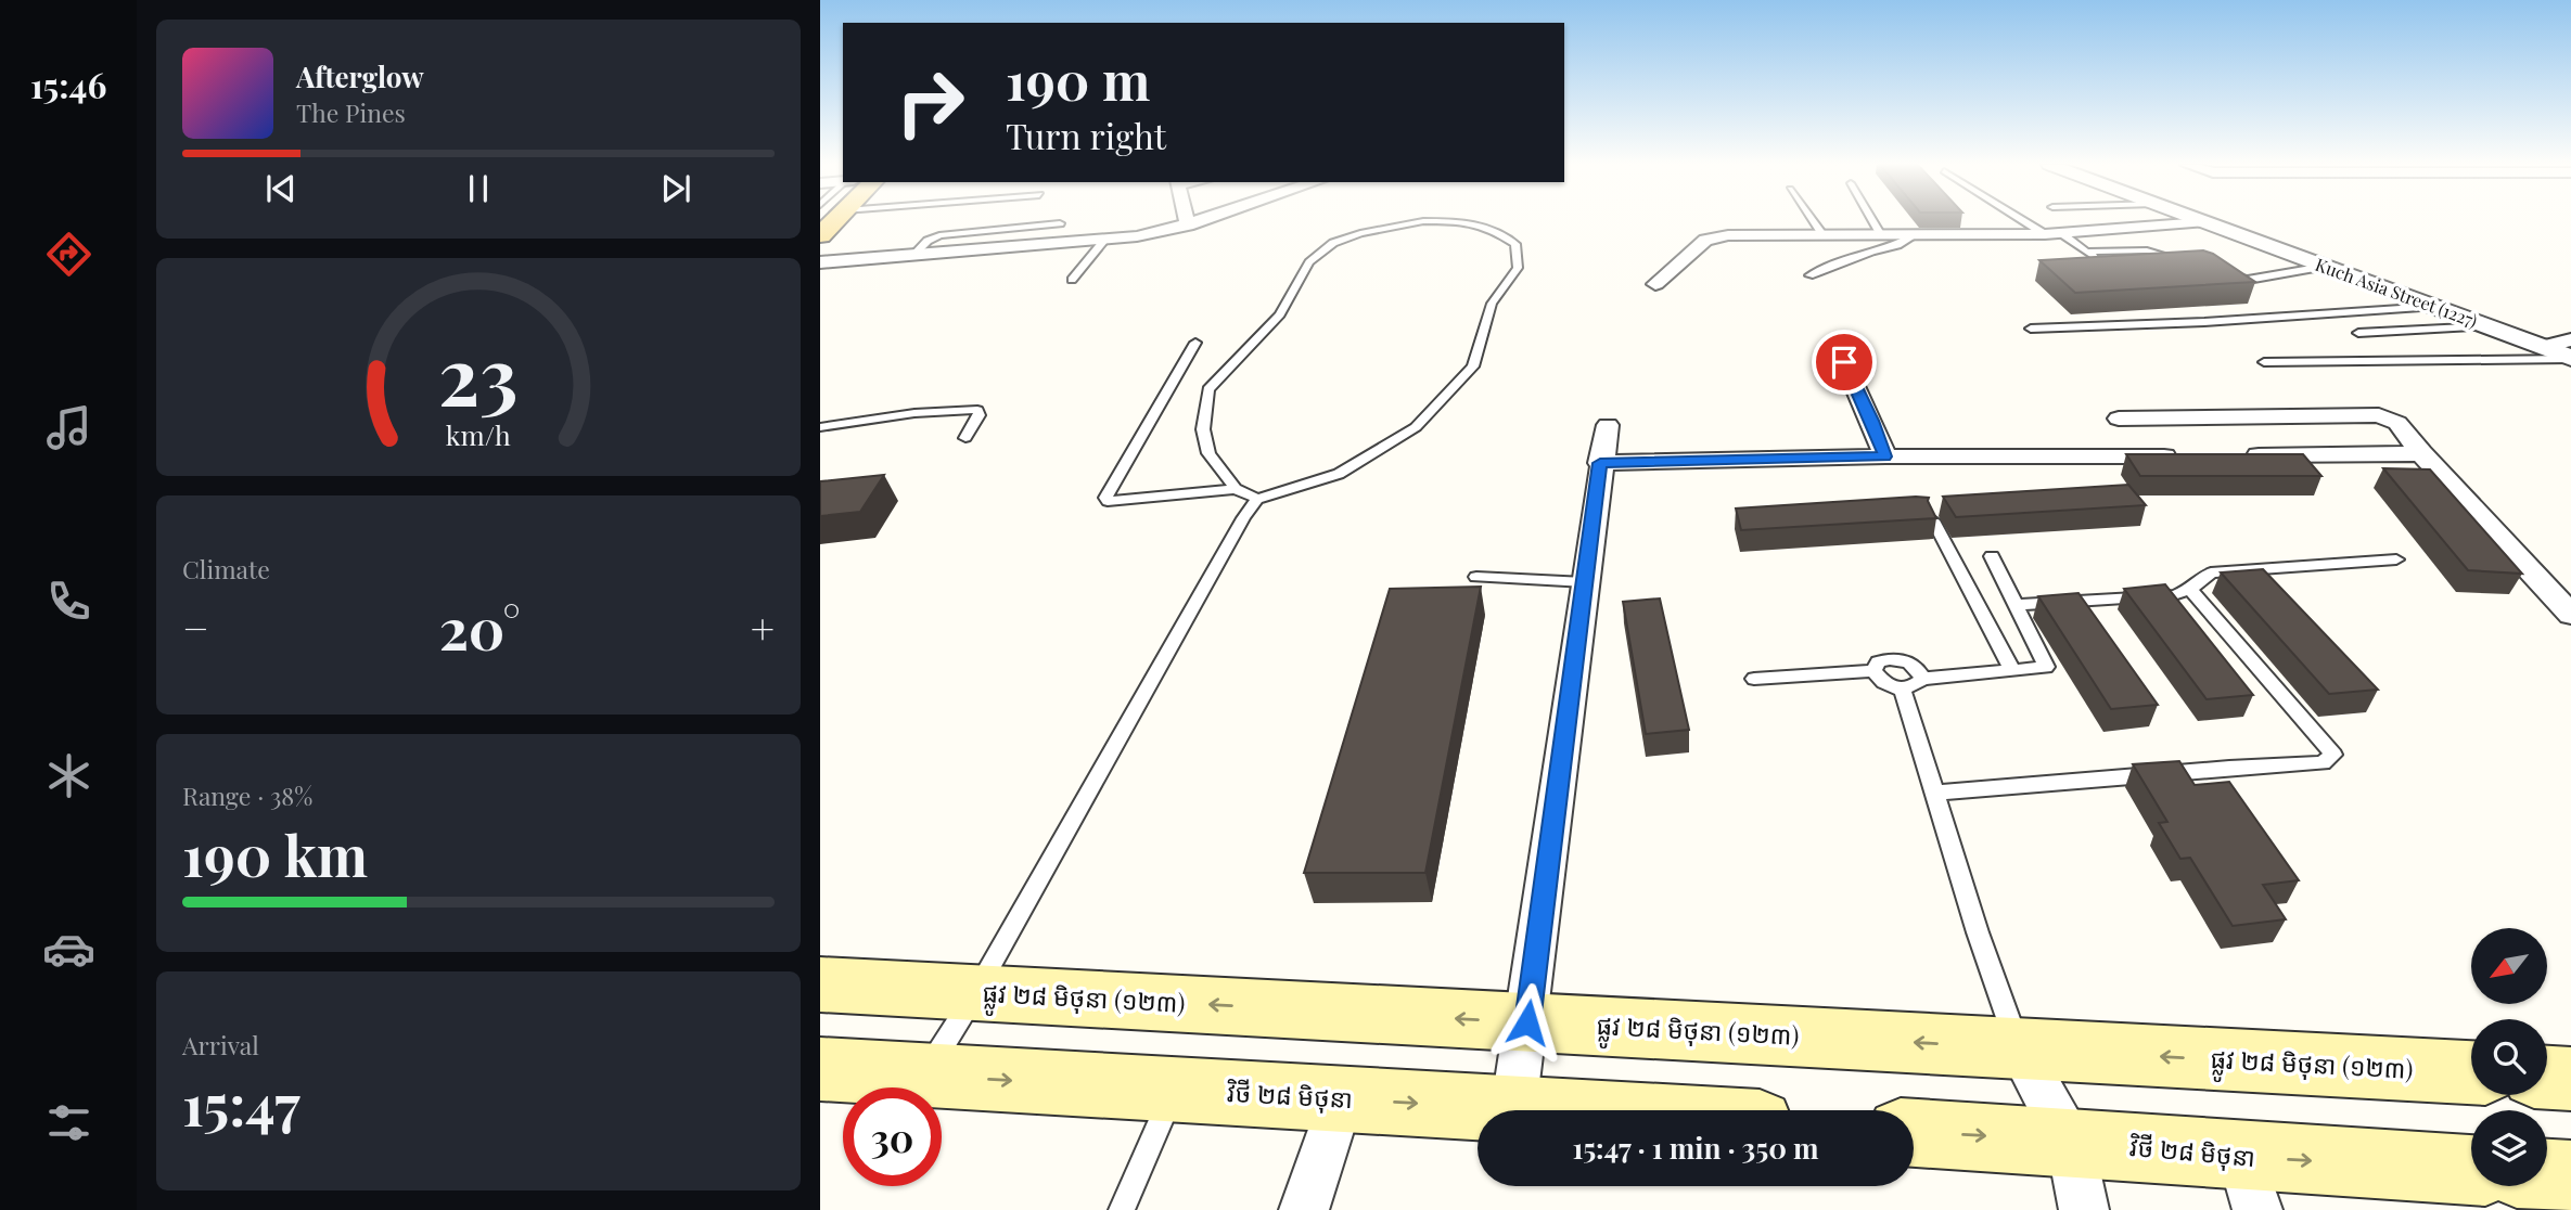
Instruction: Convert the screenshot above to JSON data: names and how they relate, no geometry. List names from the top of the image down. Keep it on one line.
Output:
{"streets":{"main road":["ផ្លូវ ២៨ មិថុនា (១២៣)","វិថី ២៨ មិថុនា"],"street":["Kuch Asia Street (1227)"]},"one_way":["ផ្លូវ ២៨ មិថុនា (១២៣)","វិថី ២៨ មិថុនា"],"north":"bottom left","page":{"tabs":"15:46","turn":["190 m","Turn right"],"song":["Afterglow","The Pines"],"tile":["Climate",["Range · 38%","190 km"],["Arrival","15:47"]],"heat":["−","20°","+"],"limit":"30","trip":"15:47 · 1 min · 350 m","gauge":["23","km/h"]}}
